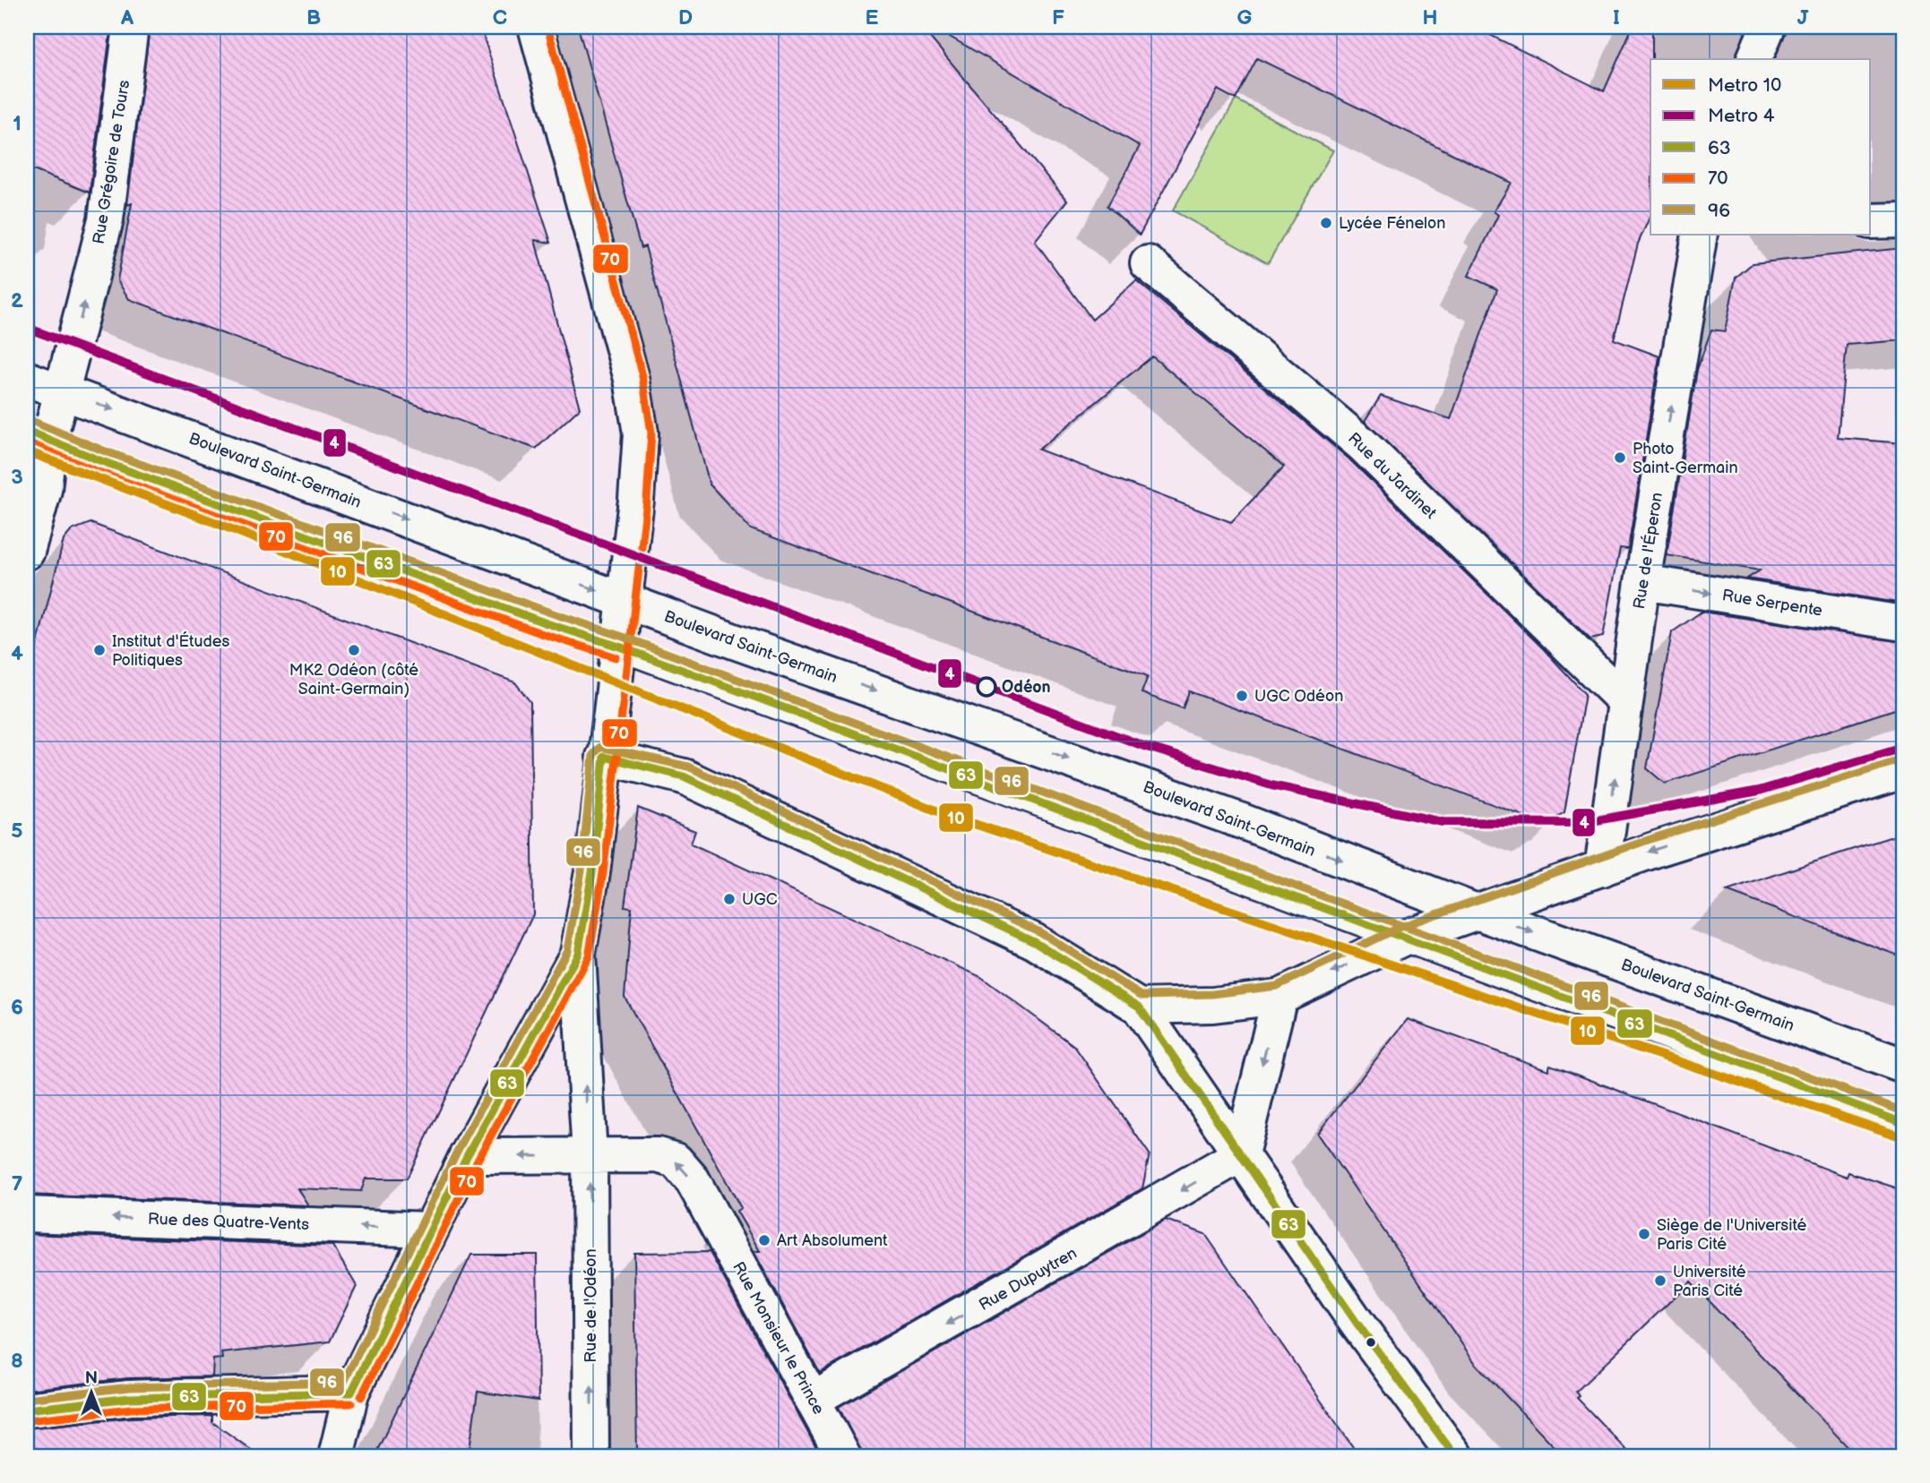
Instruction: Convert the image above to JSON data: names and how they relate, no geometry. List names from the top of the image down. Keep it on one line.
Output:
{"streets":{"street":["Rue Grégoire de Tours","Boulevard Saint-Germain","Rue du Jardinet","Rue de l'Éperon","Rue Serpente","Rue des Quatre-Vents","Rue Dupuytren","Rue de l'Odéon","Rue Monsieur le Prince"]},"crossings":[["Rue Grégoire de Tours","Boulevard Saint-Germain"],["Rue du Jardinet","Rue de l'Éperon"],["Rue de l'Éperon","Rue Serpente"],["Rue Dupuytren","Rue Monsieur le Prince"],["Rue de l'Odéon","Rue Monsieur le Prince"]],"one_way":["Rue Grégoire de Tours","Rue de l'Éperon","Rue Serpente","Rue Dupuytren","Rue de l'Odéon","Rue Monsieur le Prince"],"places":["Lycée Fénelon","Photo Saint-Germain","Institut d'Études Politiques","MK2 Odéon (côté Saint-Germain)","Odéon","UGC Odéon","UGC","Siège de l'Université Paris Cité","Art Absolument","Université Paris Cité"],"lines":["transit line 70","metro line 4","transit line 96","transit line 63","metro line 10"],"legend":["Metro 10","Metro 4","63","70","96"],"north":"top","grid":{"columns":["A","B","C","D","E","F","G","H","I","J"],"rows":["1","2","3","4","5","6","7","8"]}}
